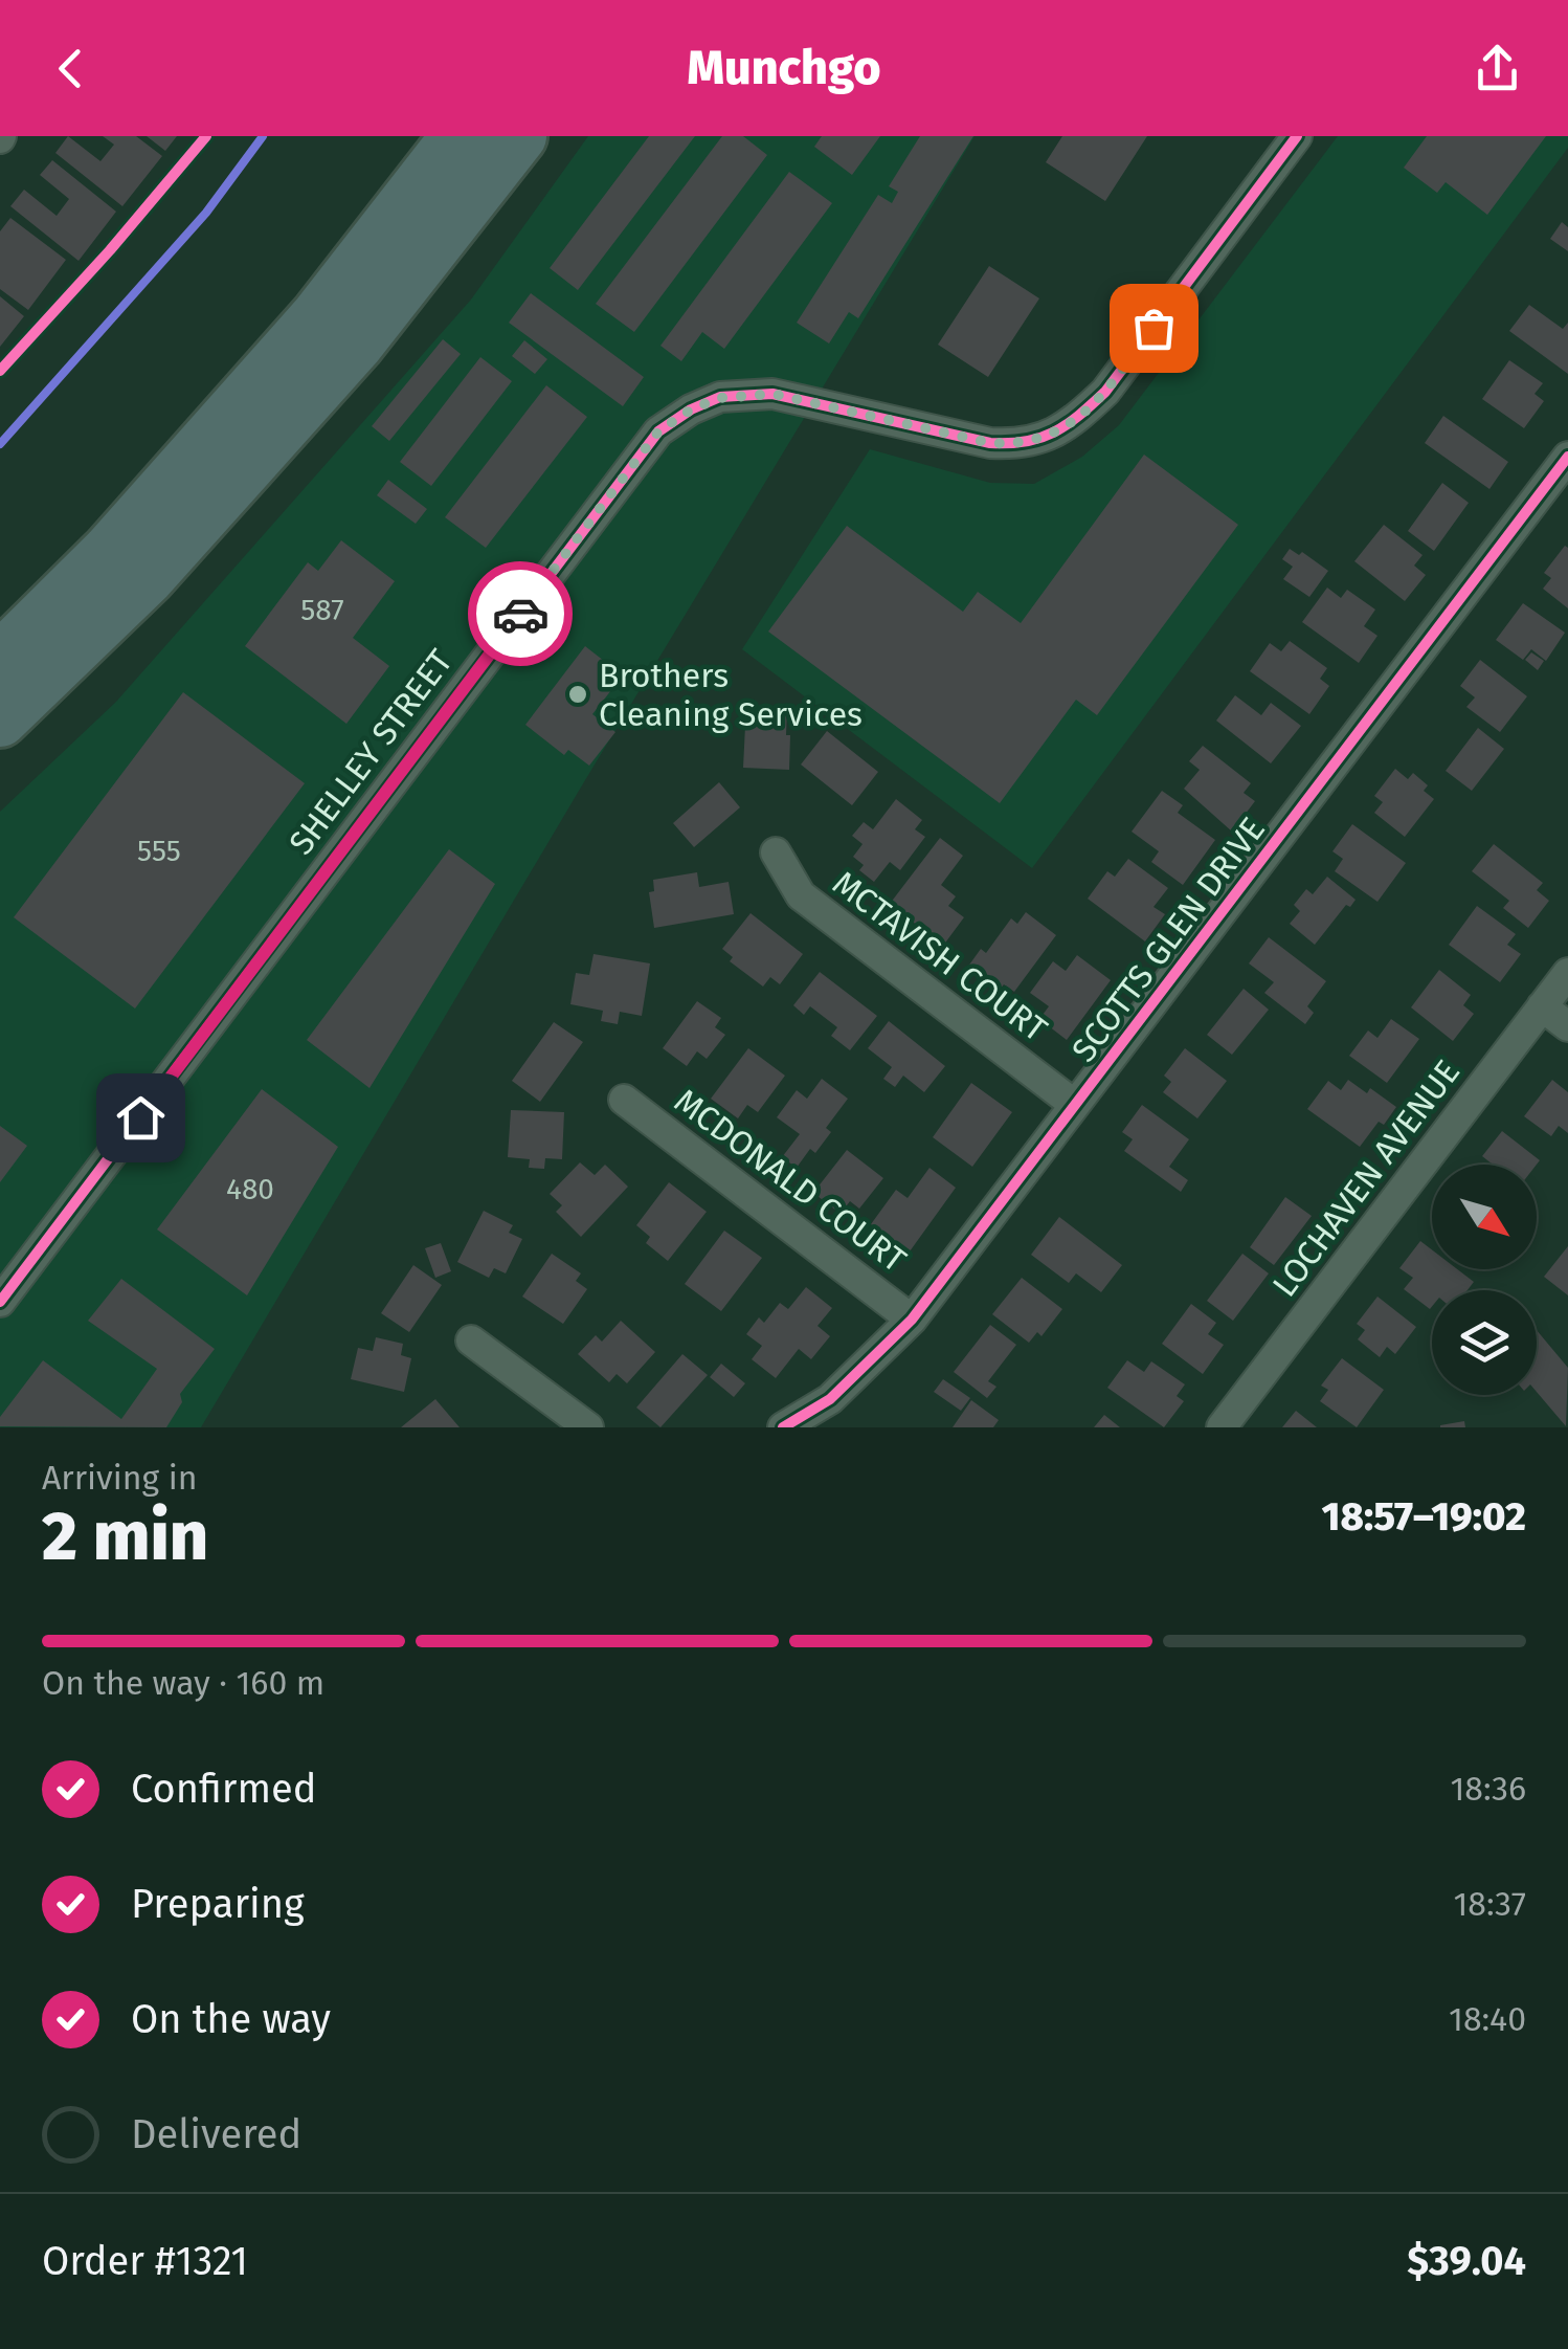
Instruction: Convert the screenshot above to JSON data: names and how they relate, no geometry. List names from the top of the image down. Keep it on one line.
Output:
{"streets":{"street":["SHELLEY STREET","SCOTTS GLEN DRIVE","MCTAVISH COURT","LOCHAVEN AVENUE","MCDONALD COURT"]},"crossings":[["SCOTTS GLEN DRIVE","MCTAVISH COURT"],["SCOTTS GLEN DRIVE","MCDONALD COURT"]],"places":["Brothers Cleaning Services"],"house_numbers":["587","555","480"],"north":"bottom right","page":{"header":"Munchgo","heading":["2 min","Arriving in","18:57–19:02"],"panel":["Order #1321","$39.04"],"bar":"On the way · 160 m","list":[["Confirmed","18:36"],["Preparing","18:37"],["On the way","18:40"],"Delivered"]}}
